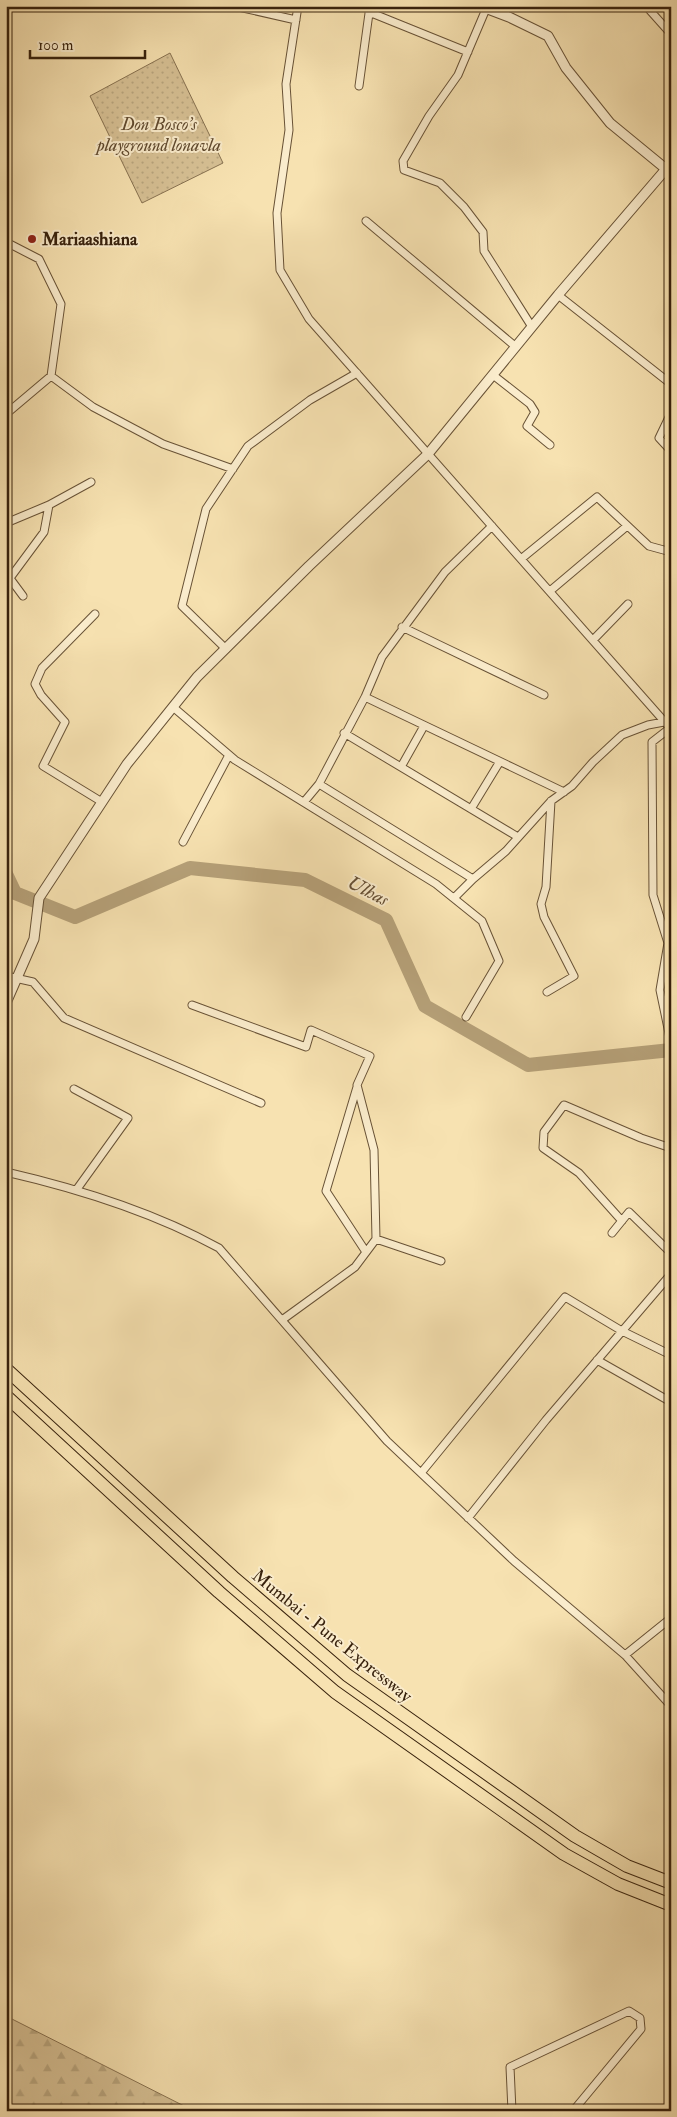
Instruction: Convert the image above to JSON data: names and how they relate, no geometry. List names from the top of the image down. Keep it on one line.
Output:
{"streets":{"highway":["Mumbai - Pune Expressway"]},"water":["Ulhas"],"parks":["Don Bosco's playground lonavla"],"places":["Mariaashiana"],"scale_bar":"100 m"}
